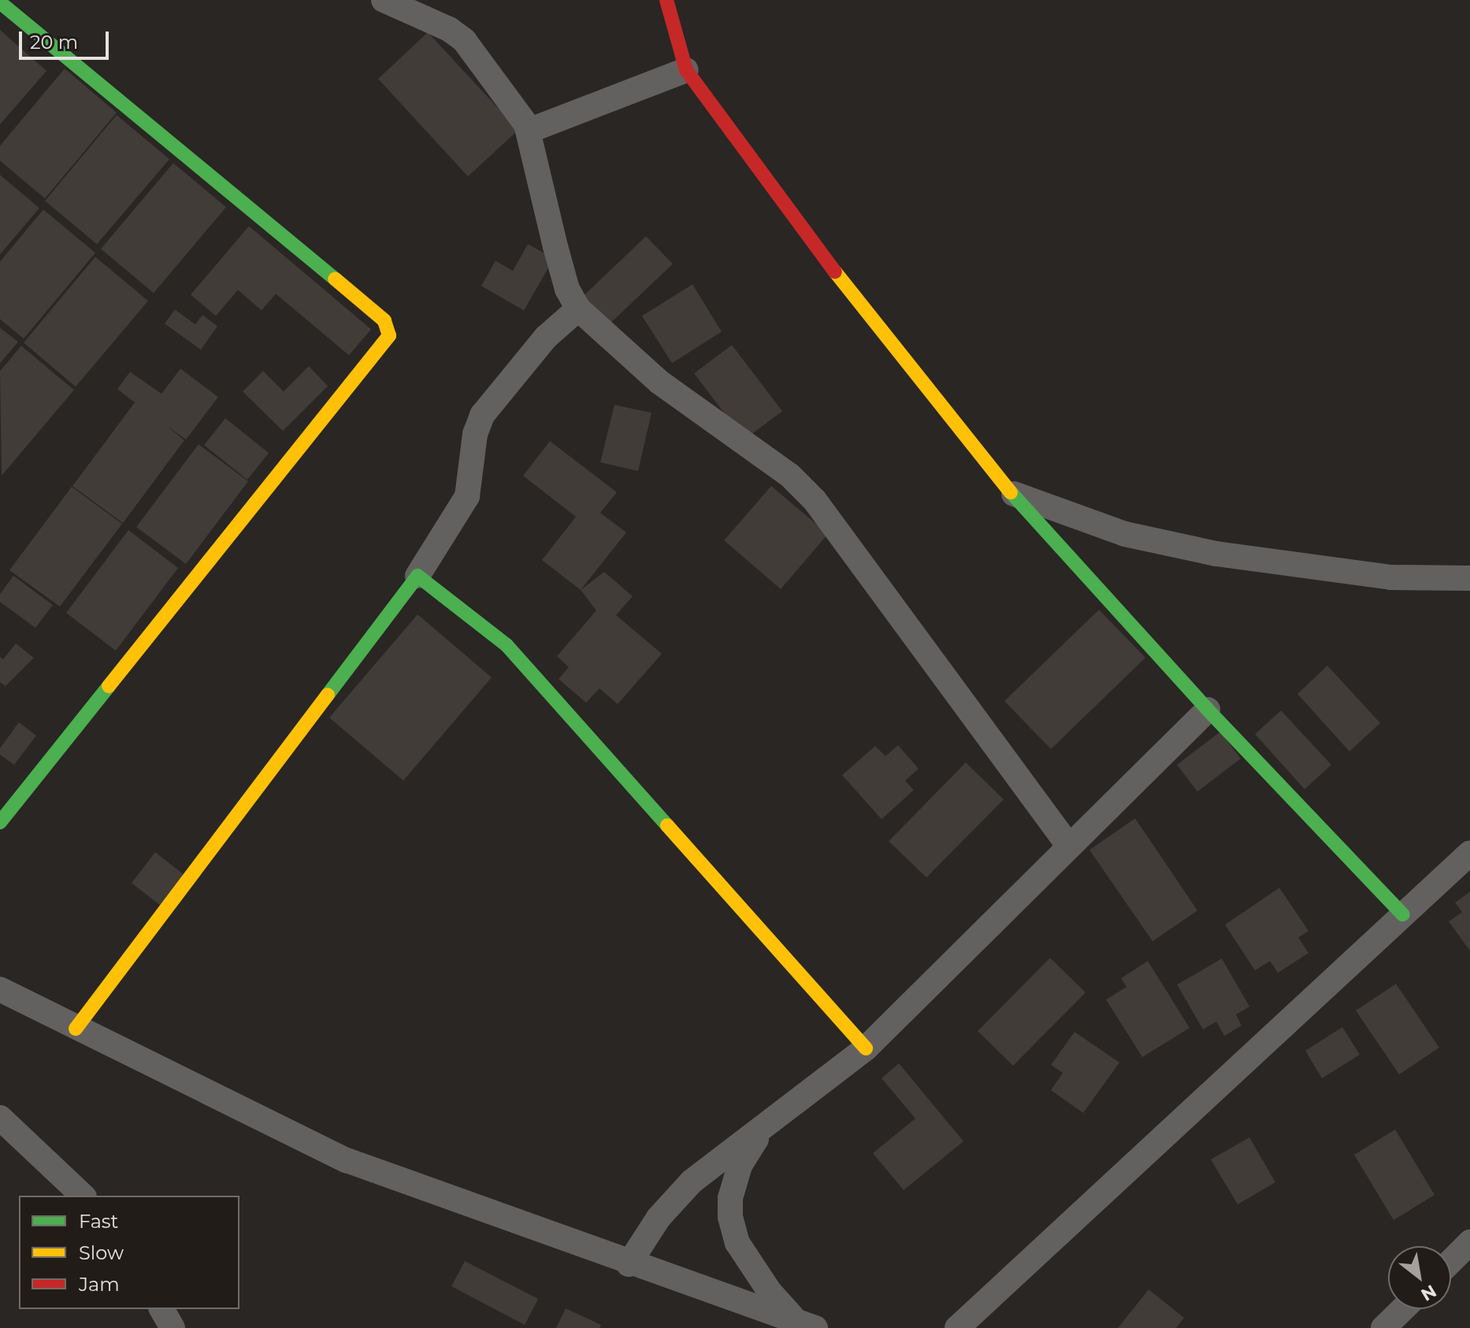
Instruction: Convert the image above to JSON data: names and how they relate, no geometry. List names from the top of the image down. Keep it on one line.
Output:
{"legend":["Fast","Slow","Jam"],"scale_bar":"20 m","north":"bottom right"}
